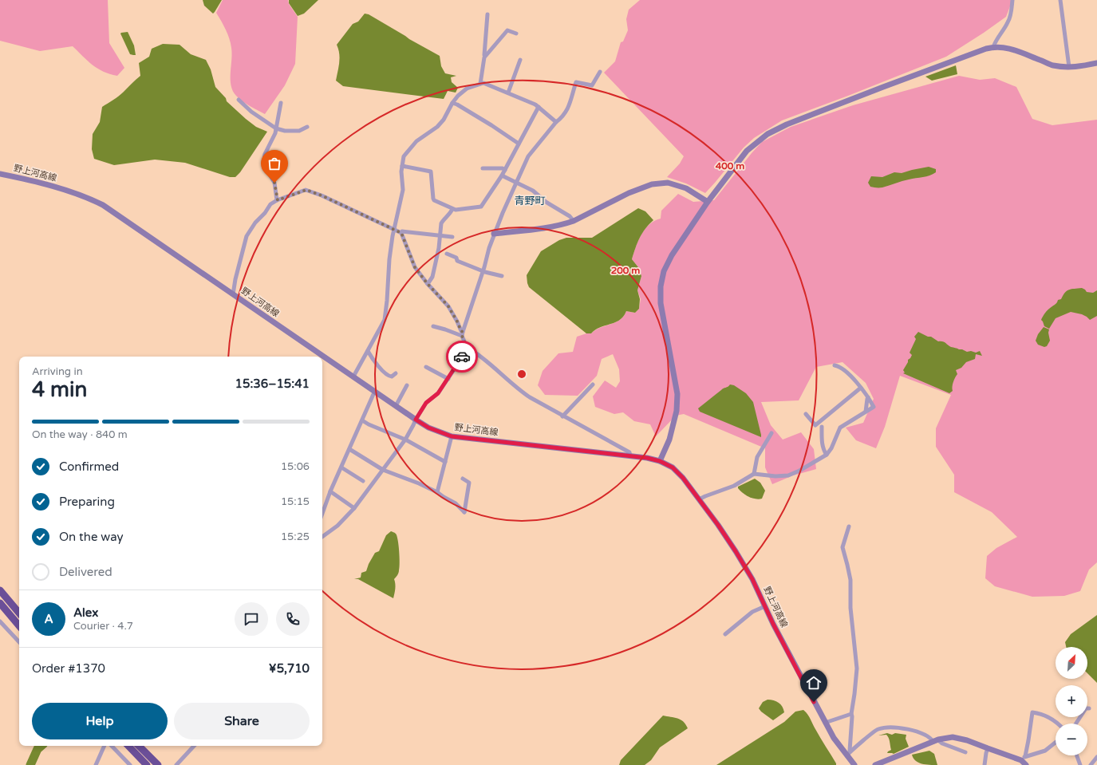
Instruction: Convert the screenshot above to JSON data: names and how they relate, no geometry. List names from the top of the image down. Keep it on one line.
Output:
{"streets":{"street":["野上河高線"]},"districts":["青野町"],"north":"top right","page":{"heading":["4 min","Arriving in","15:36–15:41"],"panel":["Alex","Courier · 4.7","Order #1370","¥5,710"],"bar":"On the way · 840 m","list":[["Confirmed","15:06"],["Preparing","15:15"],["On the way","15:25"],"Delivered"],"round":"A","map_buttons":["+","−"],"buttons":["Help","Share"]},"rings":["400 m","200 m"]}
